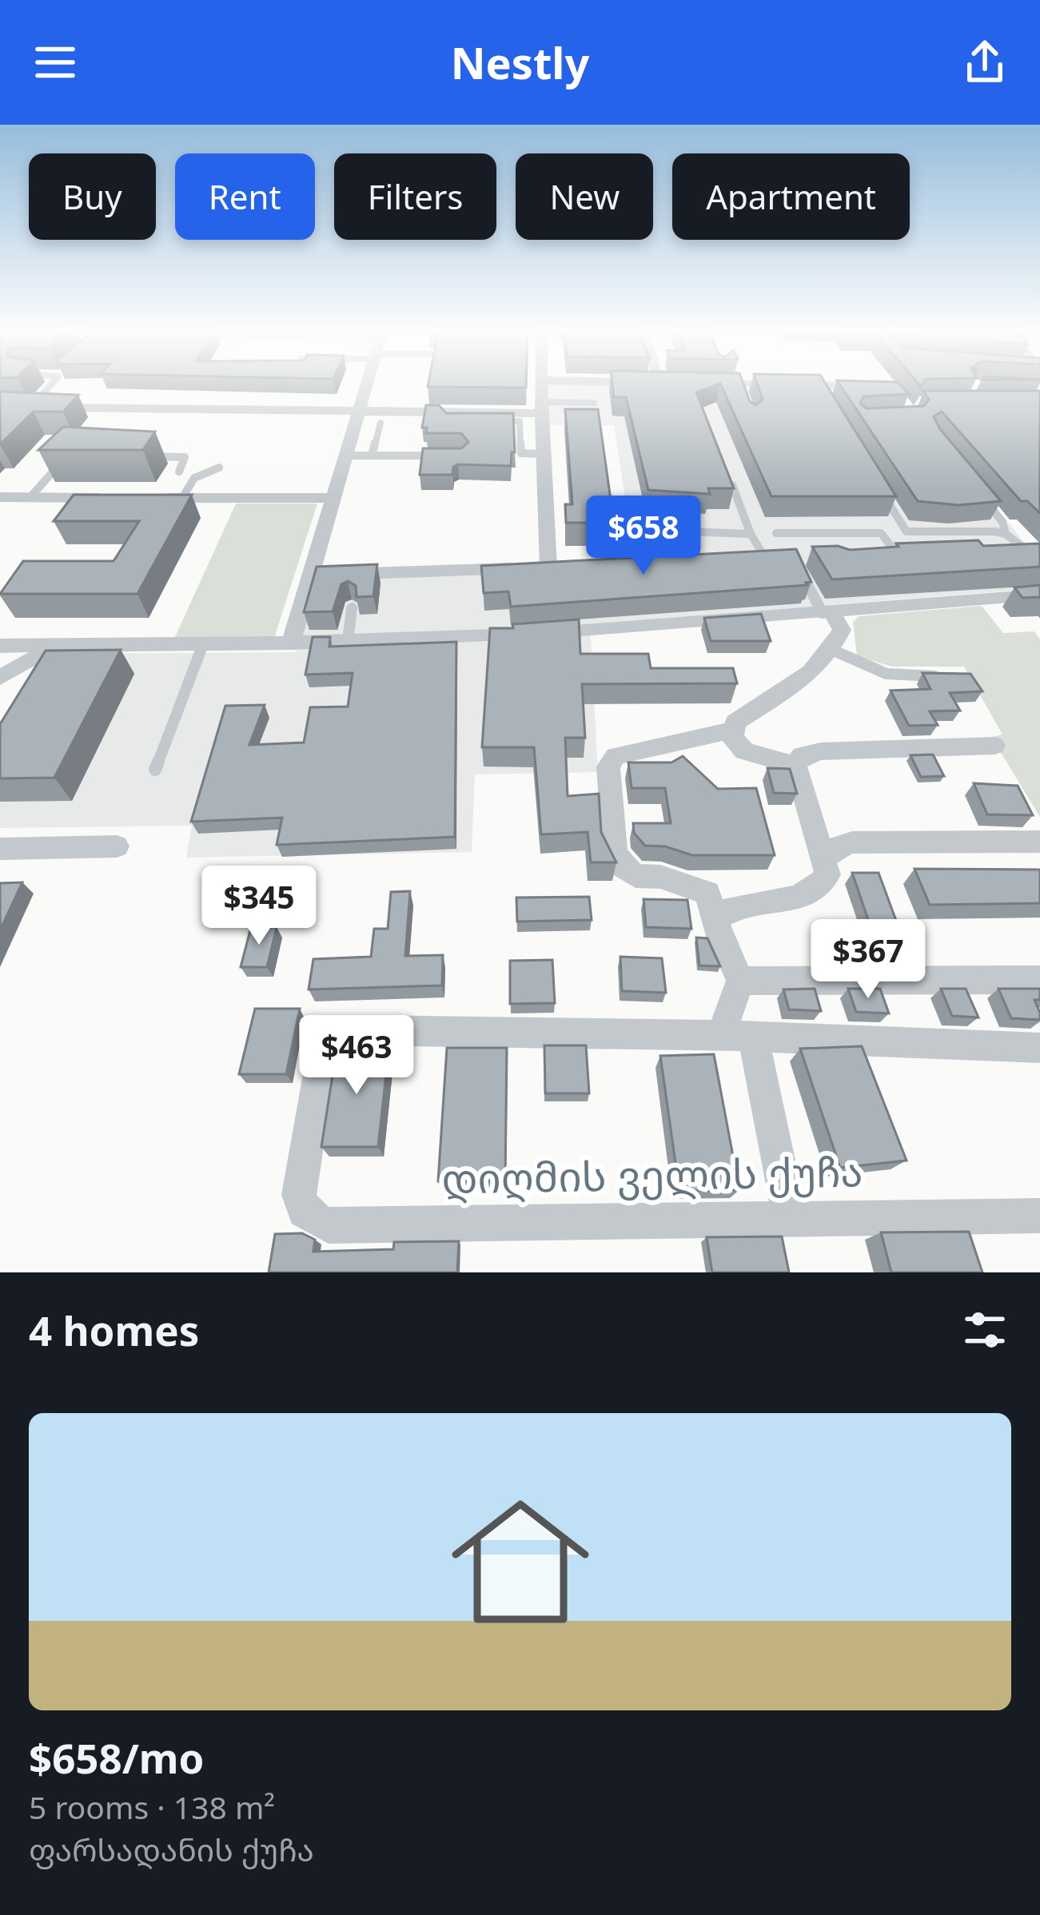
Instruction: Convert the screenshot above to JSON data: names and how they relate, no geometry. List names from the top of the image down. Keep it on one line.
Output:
{"streets":{"street":["დიღმის ველის ქუჩა"]},"page":{"header":"Nestly","chip":["Buy","Rent","Filters","New","Apartment"],"price":["$658","$345","$367","$463"],"heading":"4 homes","list":[{"name":"$658/mo","note":"5 rooms · 138 m² · ფარსადანის ქუჩა"}]}}
